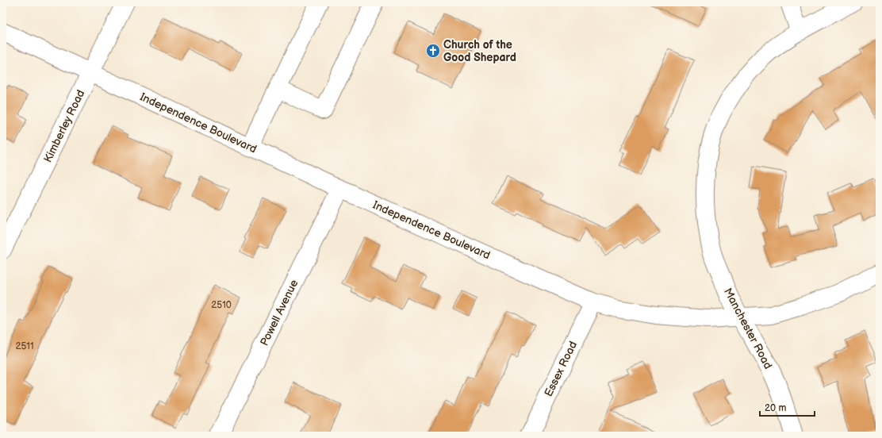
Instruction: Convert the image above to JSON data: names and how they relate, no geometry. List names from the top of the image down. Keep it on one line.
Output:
{"streets":{"street":["Independence Boulevard","Kimberley Road","Powell Avenue","Manchester Road","Essex Road"]},"crossings":[["Independence Boulevard","Kimberley Road"],["Independence Boulevard","Powell Avenue"],["Independence Boulevard","Manchester Road"],["Independence Boulevard","Essex Road"]],"places":{"church":["Church of the Good Shepard"]},"house_numbers":["2510","2511"],"scale_bar":"20 m"}
